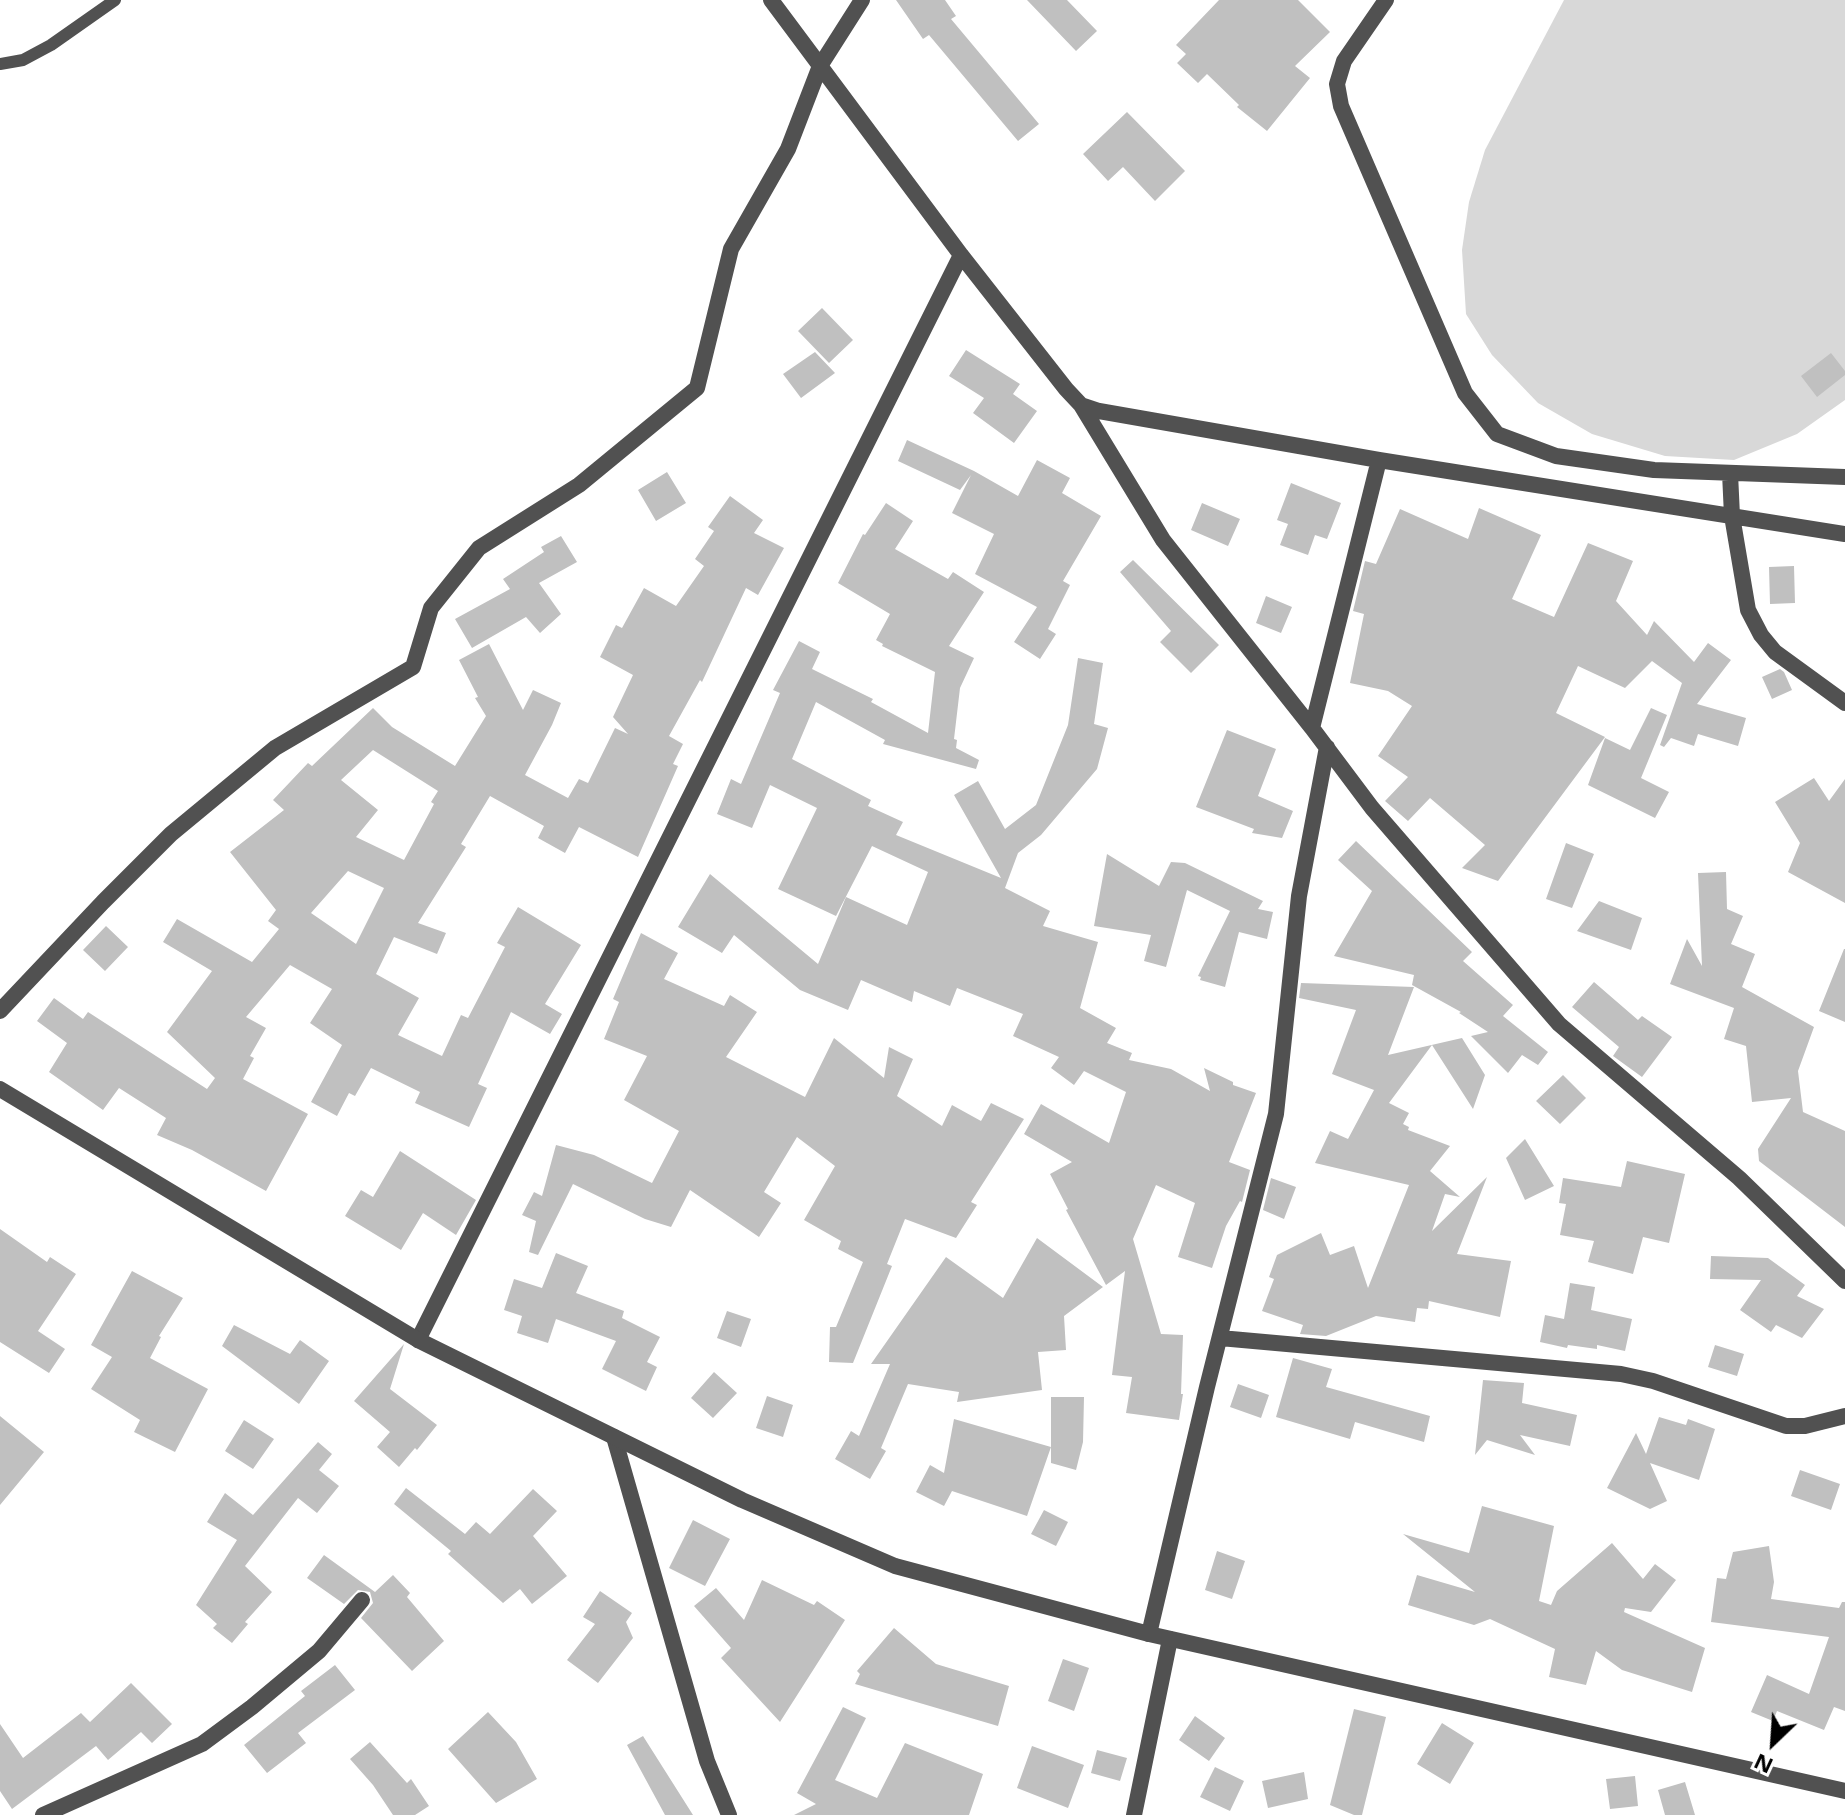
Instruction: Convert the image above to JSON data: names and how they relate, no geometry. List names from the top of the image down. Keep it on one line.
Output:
{"north":"bottom left"}
